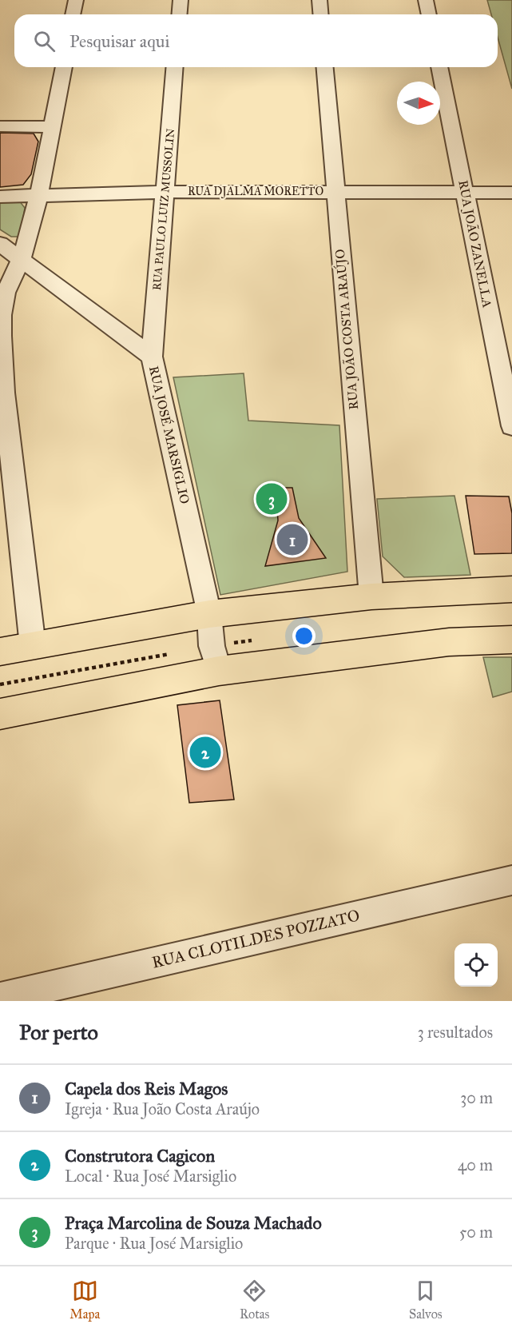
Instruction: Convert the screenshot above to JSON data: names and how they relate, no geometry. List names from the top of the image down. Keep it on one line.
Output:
{"streets":{"street":["RUA DJALMA MORETTO","RUA PAULO LUIZ MUSSOLIN","RUA JOÃO ZANELLA","RUA JOÃO COSTA ARAÚJO","RUA JOSÉ MARSIGLIO","RUA CLOTILDES POZZATO"]},"crossings":[["RUA DJALMA MORETTO","RUA PAULO LUIZ MUSSOLIN"],["RUA DJALMA MORETTO","RUA JOÃO ZANELLA"],["RUA DJALMA MORETTO","RUA JOÃO COSTA ARAÚJO"],["RUA PAULO LUIZ MUSSOLIN","RUA JOSÉ MARSIGLIO"]],"north":"right","page":{"search":"Pesquisar aqui","pins":["3","1","2"],"heading":["Por perto","3 resultados"],"list":[{"mark":"1","name":"Capela dos Reis Magos","note":"Igreja · Rua João Costa Araújo","value":"30 m"},{"mark":"2","name":"Construtora Cagicon","note":"Local · Rua José Marsiglio","value":"40 m"},{"mark":"3","name":"Praça Marcolina de Souza Machado","note":"Parque · Rua José Marsiglio","value":"50 m"}],"nav":["Mapa","Rotas","Salvos"]}}
